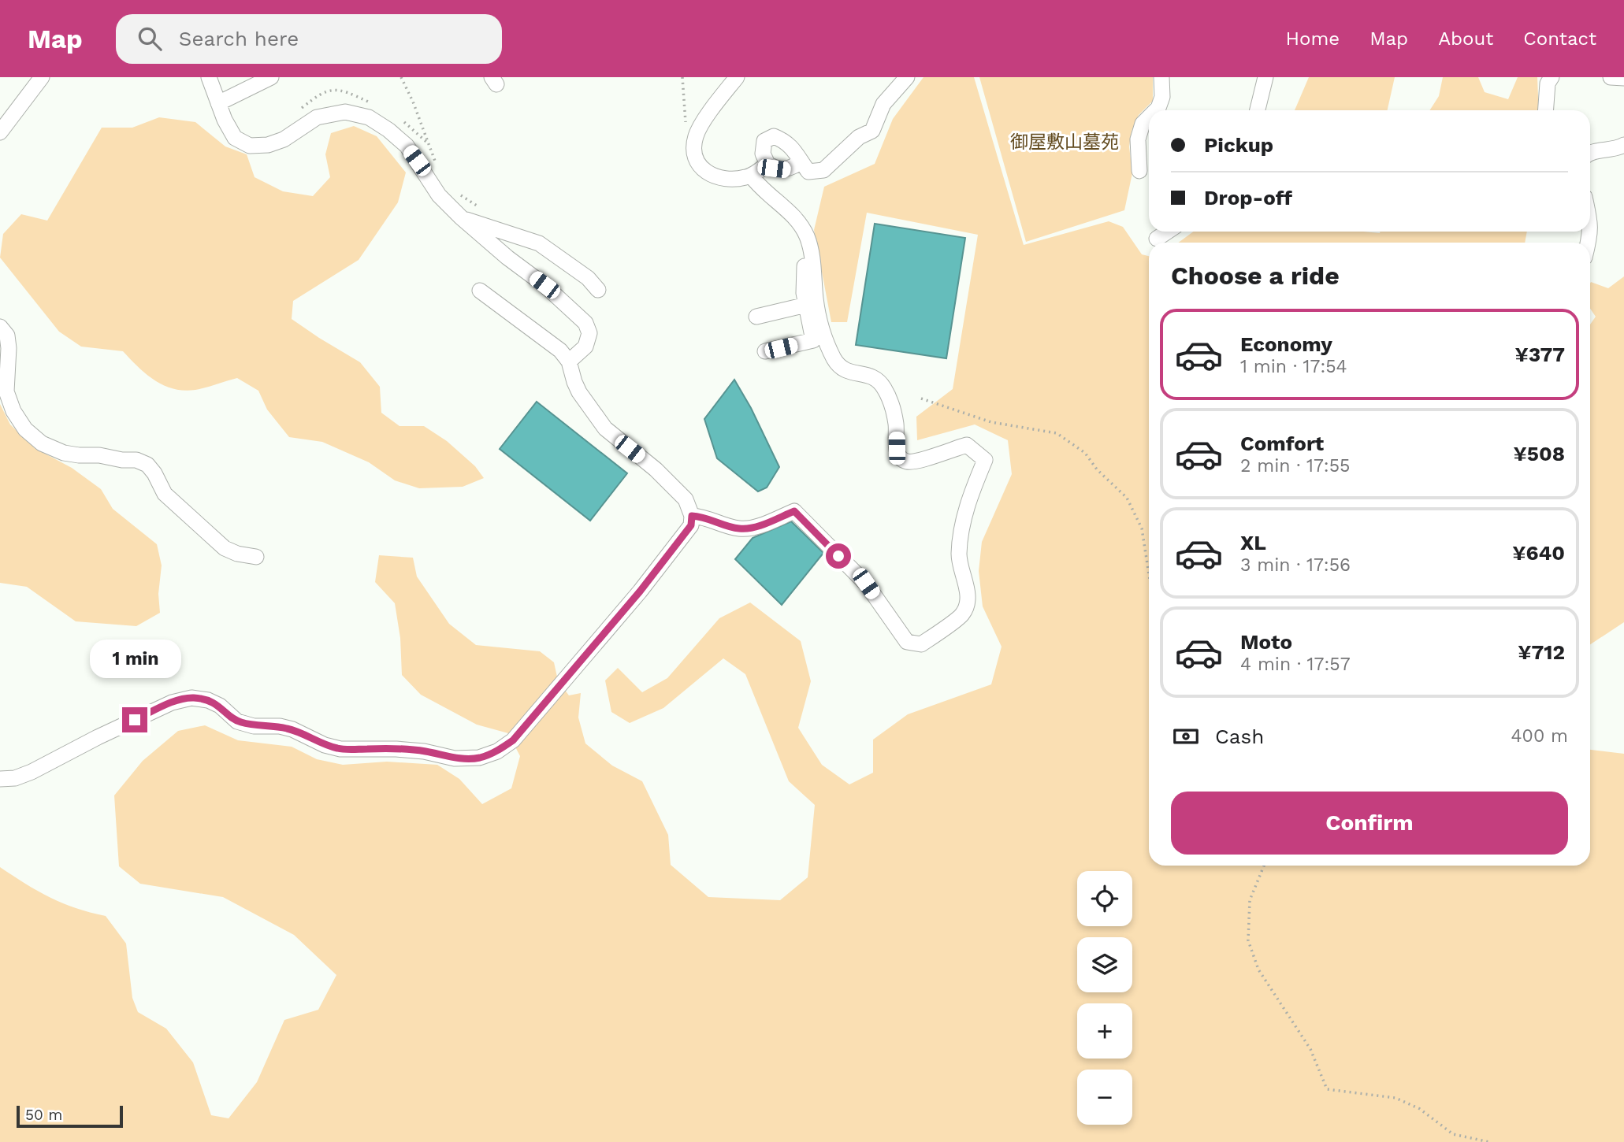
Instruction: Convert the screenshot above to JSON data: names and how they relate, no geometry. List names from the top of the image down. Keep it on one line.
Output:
{"parks":["御屋敷山墓苑"],"scale_bar":"50 m","page":{"header":"Map","search":"Search here","nav":["Home","Map","About","Contact"],"banner":["Pickup","Drop-off"],"heading":"Choose a ride","list":[{"name":"Economy","note":"1 min · 17:54","value":"¥377"},{"name":"Comfort","note":"2 min · 17:55","value":"¥508"},{"name":"XL","note":"3 min · 17:56","value":"¥640"},{"name":"Moto","note":"4 min · 17:57","value":"¥712"}],"bubble":"1 min","pay":["Cash","400 m"],"buttons":"Confirm","map_buttons":["+","−"],"scale":"50 m"}}
